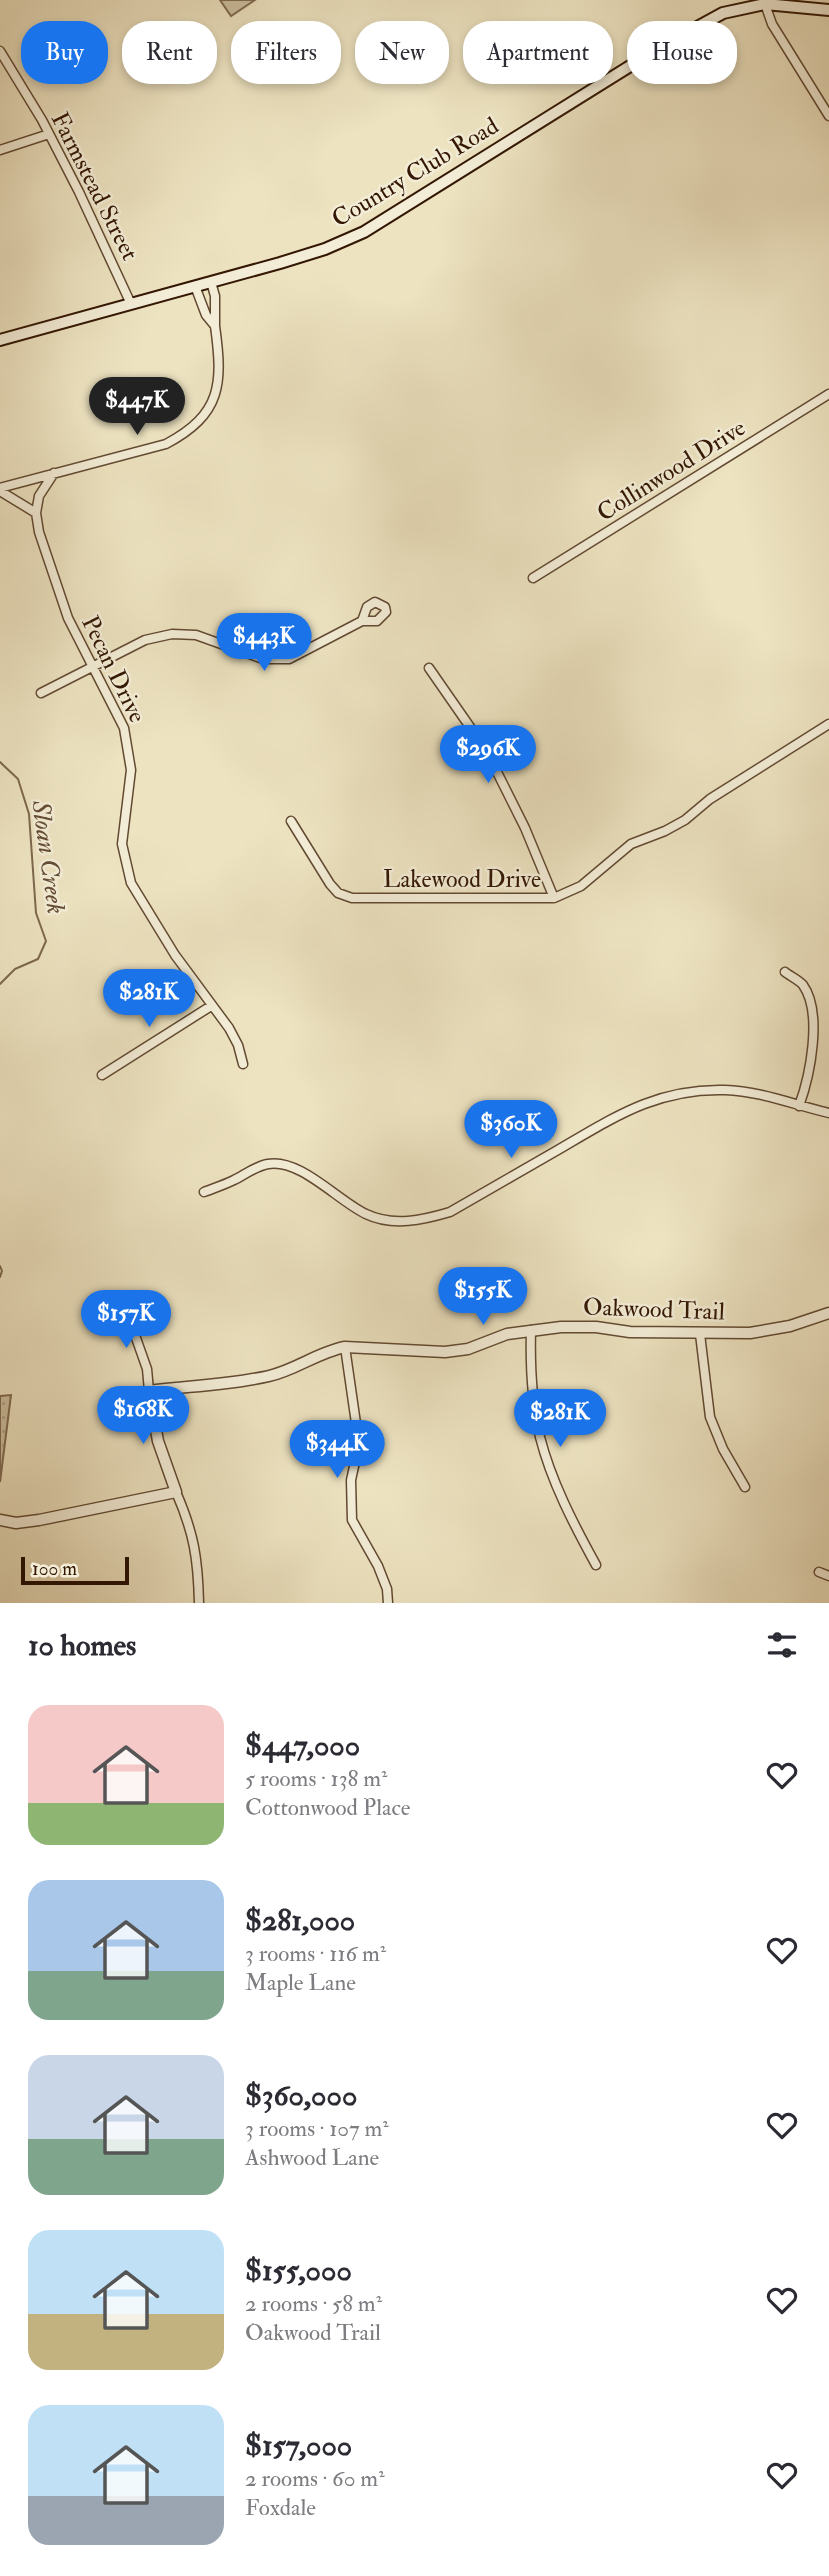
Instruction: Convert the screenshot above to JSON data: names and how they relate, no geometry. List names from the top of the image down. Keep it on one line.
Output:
{"streets":{"main road":["Country Club Road"],"street":["Farmstead Street","Collinwood Drive","Pecan Drive","Lakewood Drive","Oakwood Trail"]},"crossings":[["Country Club Road","Farmstead Street"]],"water":["Sloan Creek"],"scale_bar":"100 m","page":{"chip":["Buy","Rent","Filters","New","Apartment","House"],"price":["$447K","$443K","$296K","$281K","$360K","$155K","$157K","$168K","$281K","$344K"],"scale":"100 m","heading":"10 homes","list":[{"name":"$447,000","note":"5 rooms · 138 m² · Cottonwood Place"},{"name":"$281,000","note":"3 rooms · 116 m² · Maple Lane"},{"name":"$360,000","note":"3 rooms · 107 m² · Ashwood Lane"},{"name":"$155,000","note":"2 rooms · 58 m² · Oakwood Trail"},{"name":"$157,000","note":"2 rooms · 60 m² · Foxdale"}]}}
